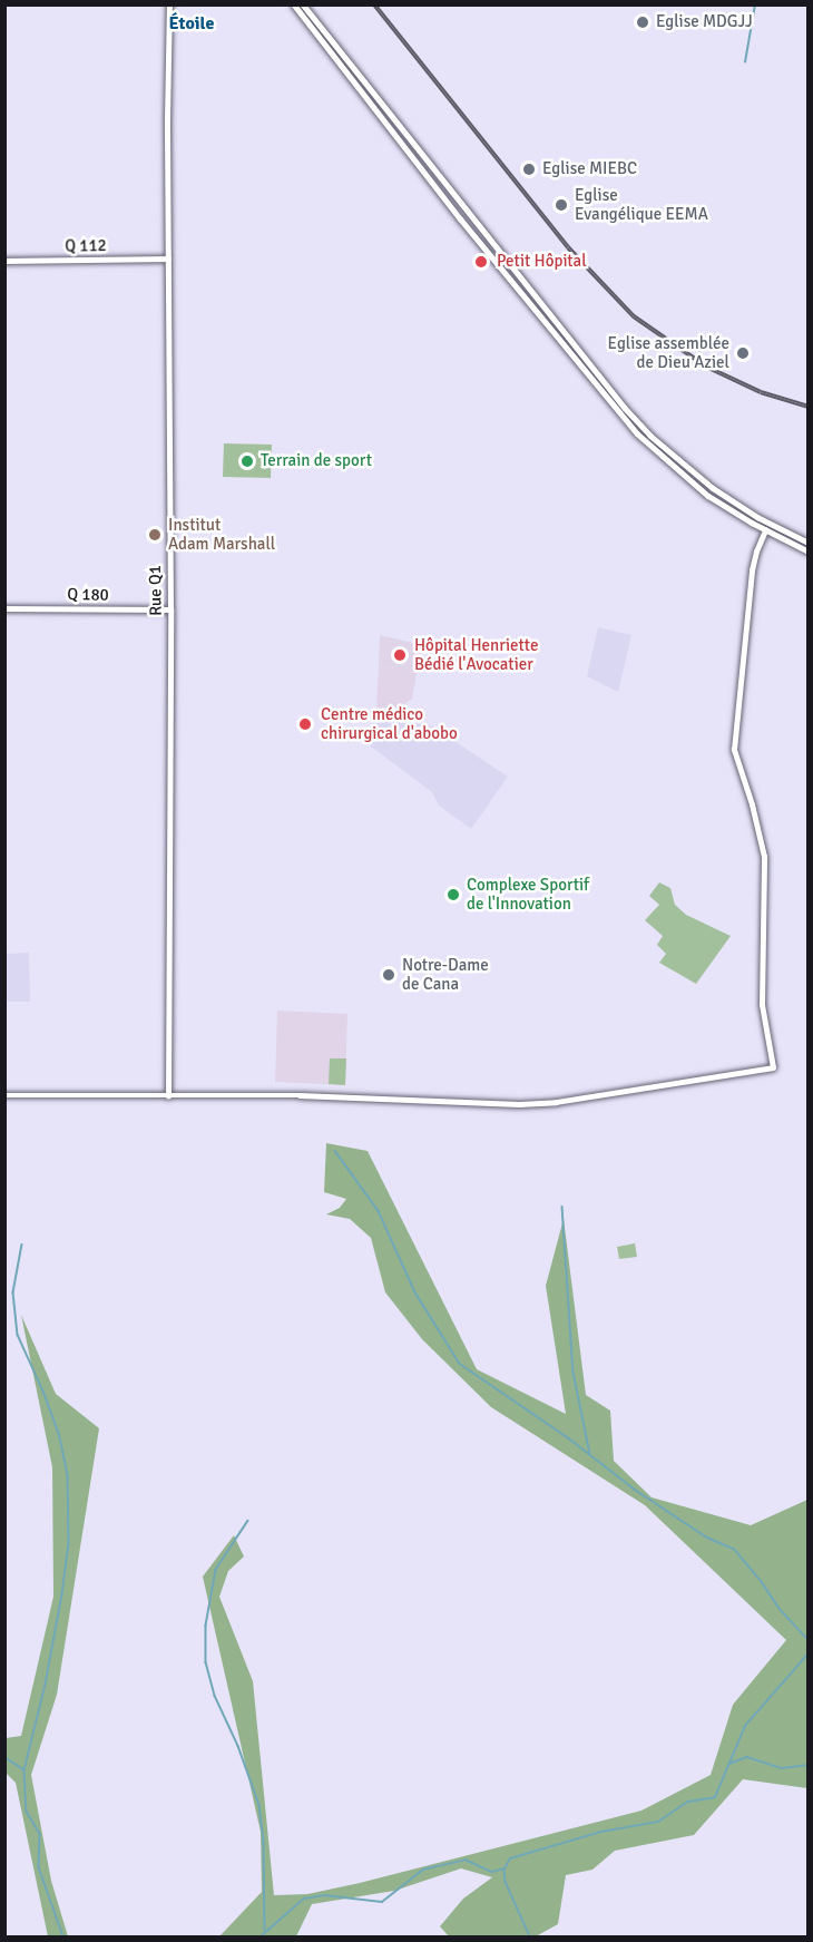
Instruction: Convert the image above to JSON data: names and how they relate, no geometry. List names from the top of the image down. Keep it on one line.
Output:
{"streets":{"street":["Q 112","Rue Q1","Q 180"]},"crossings":[["Q 112","Rue Q1"],["Rue Q1","Q 180"]],"districts":["Étoile"],"places":["Eglise MDGJJ","Eglise MIEBC","Eglise Evangélique EEMA","Petit Hôpital","Eglise assemblée de Dieu Aziel","Terrain de sport","Institut Adam Marshall","Hôpital Henriette Bédié l'Avocatier","Centre médico chirurgical d'abobo","Complexe Sportif de l'Innovation","Notre-Dame de Cana"]}
